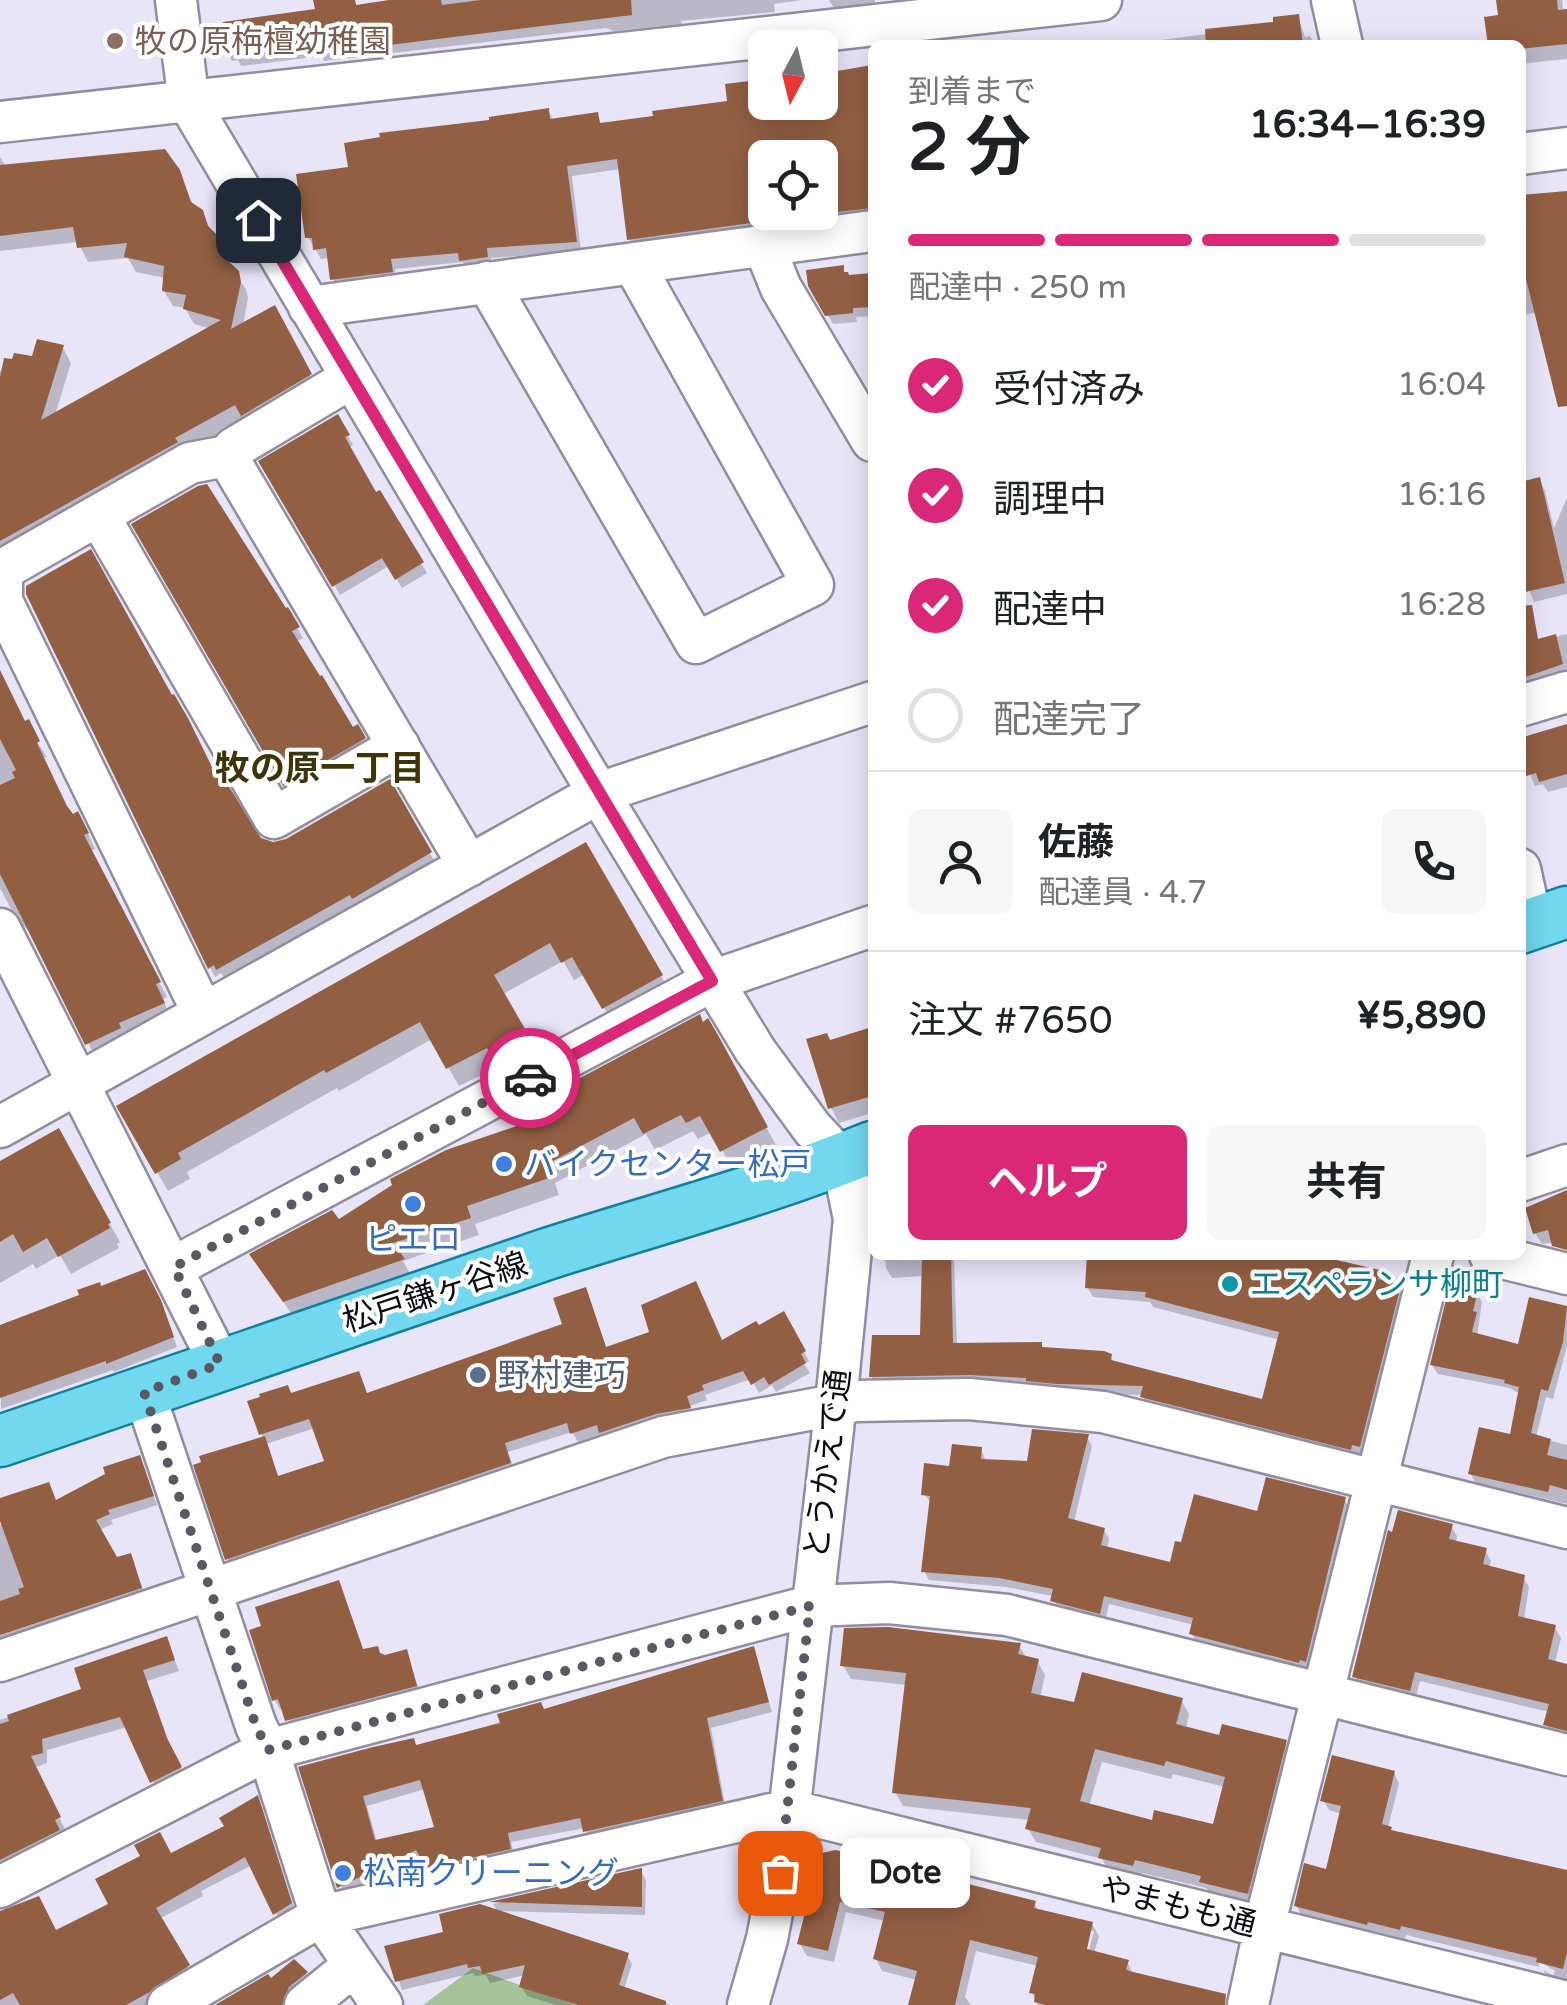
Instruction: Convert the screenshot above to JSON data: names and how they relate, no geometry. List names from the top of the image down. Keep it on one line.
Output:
{"streets":{"main road":["松戸鎌ヶ谷線"],"street":["とうかえで通","やまもも通"]},"crossings":[["松戸鎌ヶ谷線","とうかえで通"],["とうかえで通","やまもも通"]],"districts":["牧の原一丁目"],"places":["牧の原栴檀幼稚園","バイクセンター松戸","ピエロ","エスペランサ柳町","野村建巧","松南クリーニング","Dote"],"north":"bottom","page":{"heading":["2 分","到着まで","16:34–16:39"],"panel":["佐藤","配達員 · 4.7","注文 #7650","¥5,890"],"bar":"配達中 · 250 m","list":[["受付済み","16:04"],["調理中","16:16"],["配達中","16:28"],"配達完了"],"buttons":["ヘルプ","共有"],"bubble":"Dote"}}
